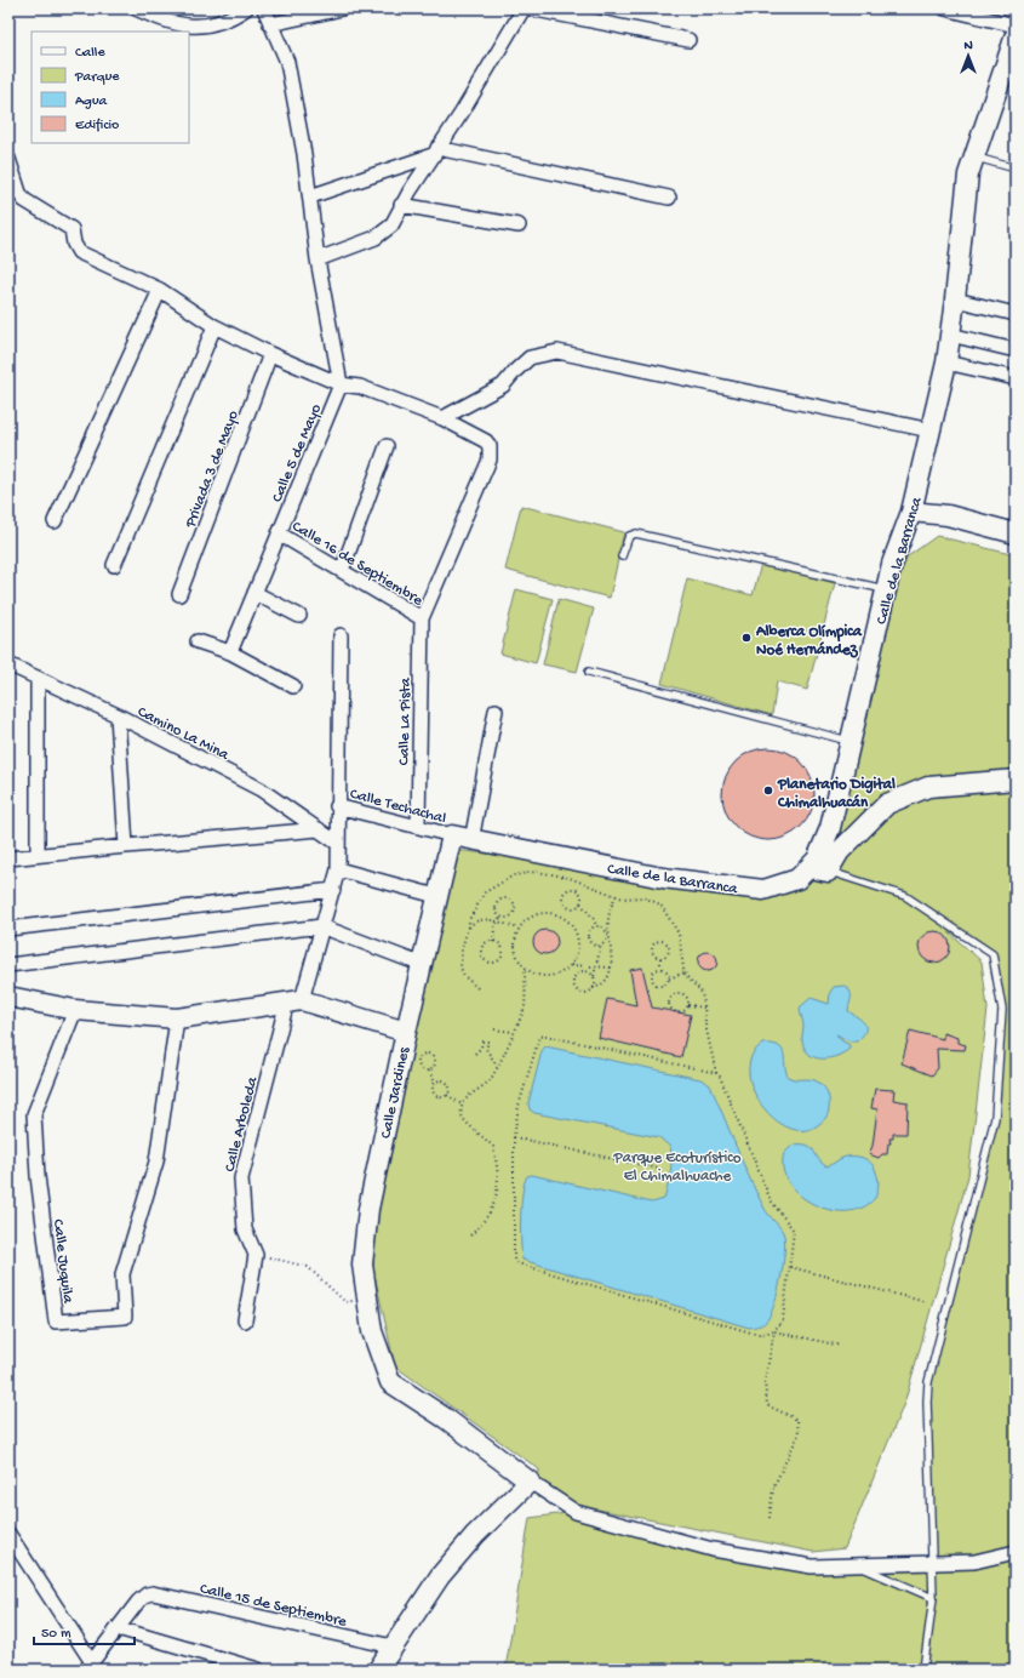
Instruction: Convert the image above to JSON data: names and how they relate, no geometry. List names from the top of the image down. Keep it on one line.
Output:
{"streets":{"main road":["Calle de la Barranca","Calle Jardines"],"street":["Calle 5 de Mayo","Privada 3 de Mayo","Calle 16 de Septiembre","Calle La Pista","Camino La Mina","Calle Techachal","Calle Arboleda","Calle Juquila","Calle 15 de Septiembre"]},"crossings":[["Calle 5 de Mayo","Calle 16 de Septiembre"],["Calle de la Barranca","Calle Techachal"],["Calle 16 de Septiembre","Calle La Pista"],["Calle La Pista","Calle Techachal"],["Camino La Mina","Calle Arboleda"],["Calle Techachal","Calle Arboleda"],["Calle Jardines","Calle Arboleda"],["Calle Jardines","Calle Juquila"]],"parks":["Parque Ecoturístico El Chimalhuache"],"places":["Alberca Olímpica Noé Hernández","Planetario Digital Chimalhuacán"],"legend":["Calle","Parque","Agua","Edificio"],"scale_bar":"50 m","north":"top"}
